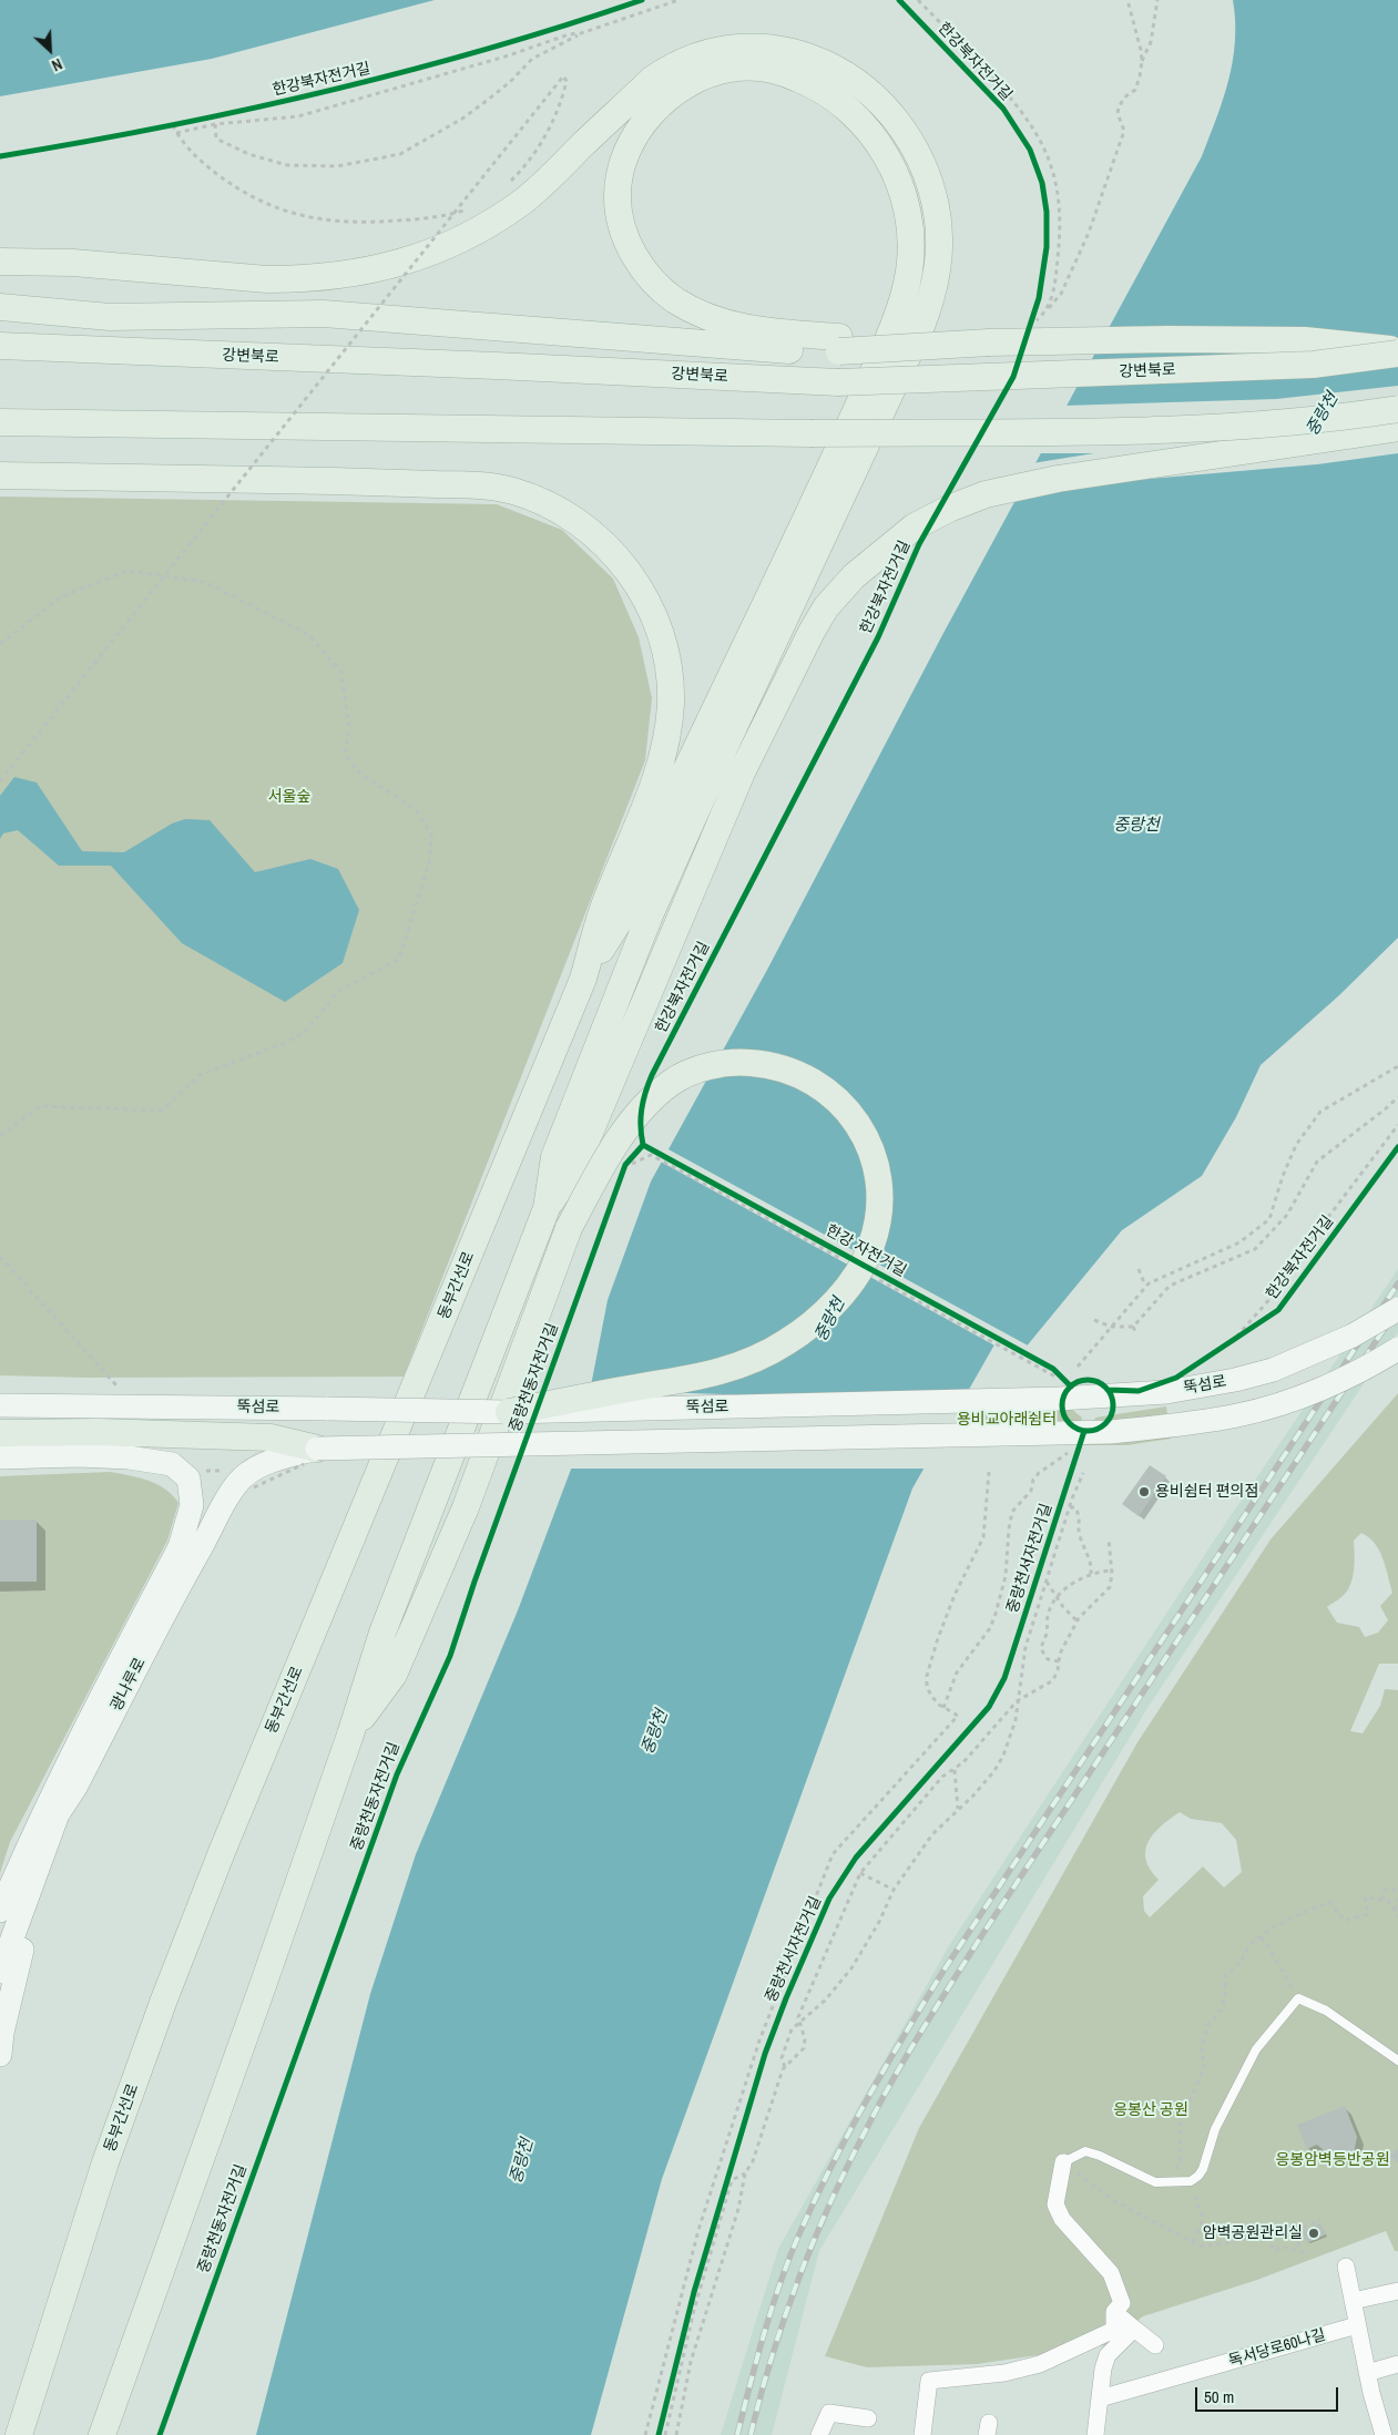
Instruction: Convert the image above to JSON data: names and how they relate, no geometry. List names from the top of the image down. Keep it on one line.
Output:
{"streets":{"highway":["강변북로","동부간선로"],"main road":["뚝섬로","광나루로"],"street":["독서당로60나길"],"cycle path":["한강북자전거길","한강 자전거길","중랑천동자전거길","중랑천서자전거길"]},"water":["중랑천"],"parks":["서울숲","용비교아래쉼터","응봉산 공원","응봉암벽등반공원"],"places":["용비쉼터 편의점","암벽공원관리실"],"scale_bar":"50 m","north":"bottom right"}
